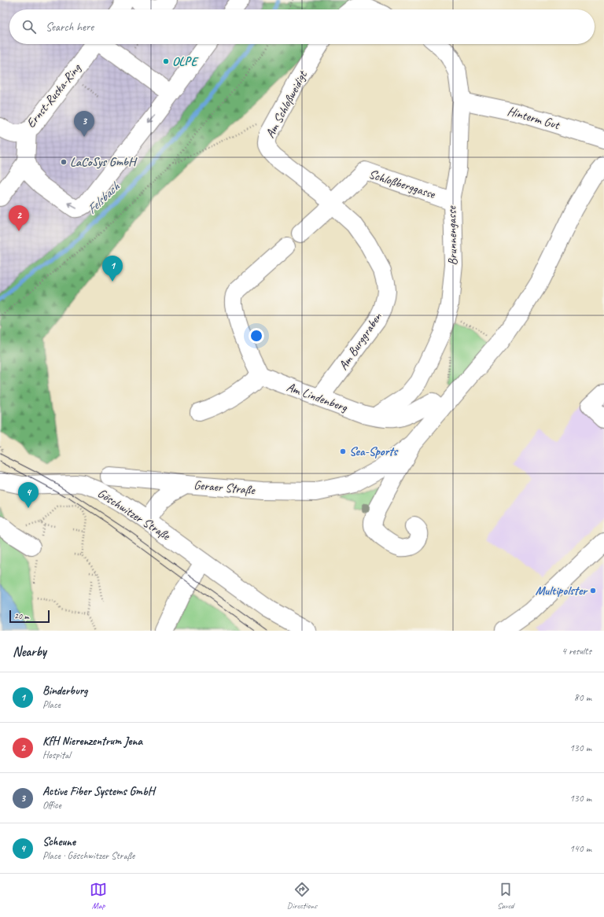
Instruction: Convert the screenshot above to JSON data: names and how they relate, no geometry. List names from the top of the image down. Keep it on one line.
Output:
{"streets":{"street":["Ernst-Ruska-Ring","Am Schloßweidigt","Hinterm Gut","Schloßberggasse","Brunnengasse","Am Burggraben","Am Lindenberg","Geraer Straße","Göschwitzer Straße"]},"crossings":[["Am Schloßweidigt","Schloßberggasse"],["Am Schloßweidigt","Am Burggraben"],["Hinterm Gut","Brunnengasse"],["Schloßberggasse","Brunnengasse"],["Schloßberggasse","Am Burggraben"],["Brunnengasse","Am Lindenberg"],["Am Burggraben","Am Lindenberg"],["Geraer Straße","Göschwitzer Straße"]],"water":["Felsbach"],"places":["OLPE","LaCoSys GmbH","Sea-Sports","Multipolster"],"scale_bar":"20 m","page":{"search":"Search here","pins":["3","2","1","4"],"scale":"20 m","heading":["Nearby","4 results"],"list":[{"mark":"1","name":"Binderburg","note":"Place","value":"80 m"},{"mark":"2","name":"KfH Nierenzentrum Jena","note":"Hospital","value":"130 m"},{"mark":"3","name":"Active Fiber Systems GmbH","note":"Office","value":"130 m"},{"mark":"4","name":"Scheune","note":"Place · Göschwitzer Straße","value":"140 m"}],"nav":["Map","Directions","Saved"]}}
